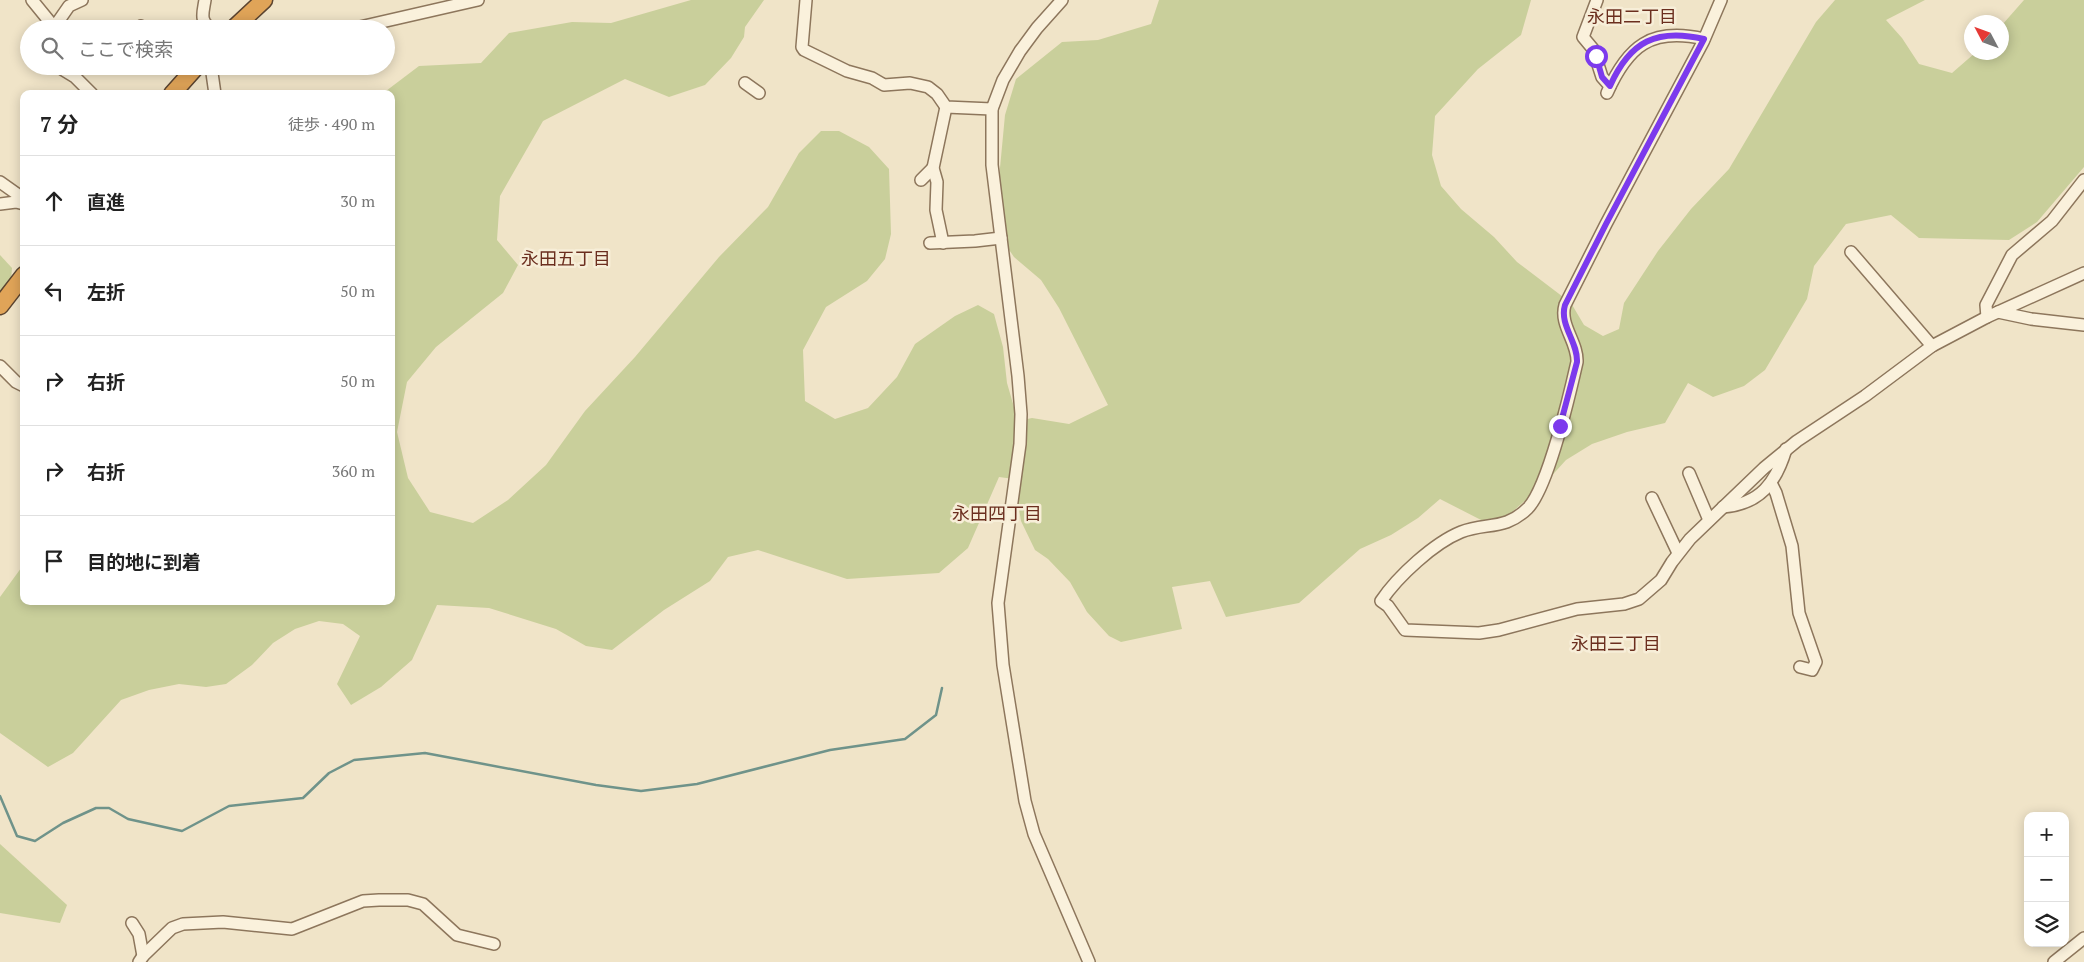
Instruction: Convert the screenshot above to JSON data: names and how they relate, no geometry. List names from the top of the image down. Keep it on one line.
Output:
{"districts":["永田二丁目","永田五丁目","永田四丁目","永田三丁目"],"north":"top left","page":{"search":"ここで検索","heading":["7 分","徒歩 · 490 m"],"list":[["直進","30 m"],["左折","50 m"],["右折","50 m"],["右折","360 m"],"目的地に到着"],"map_buttons":["+","−"]}}
